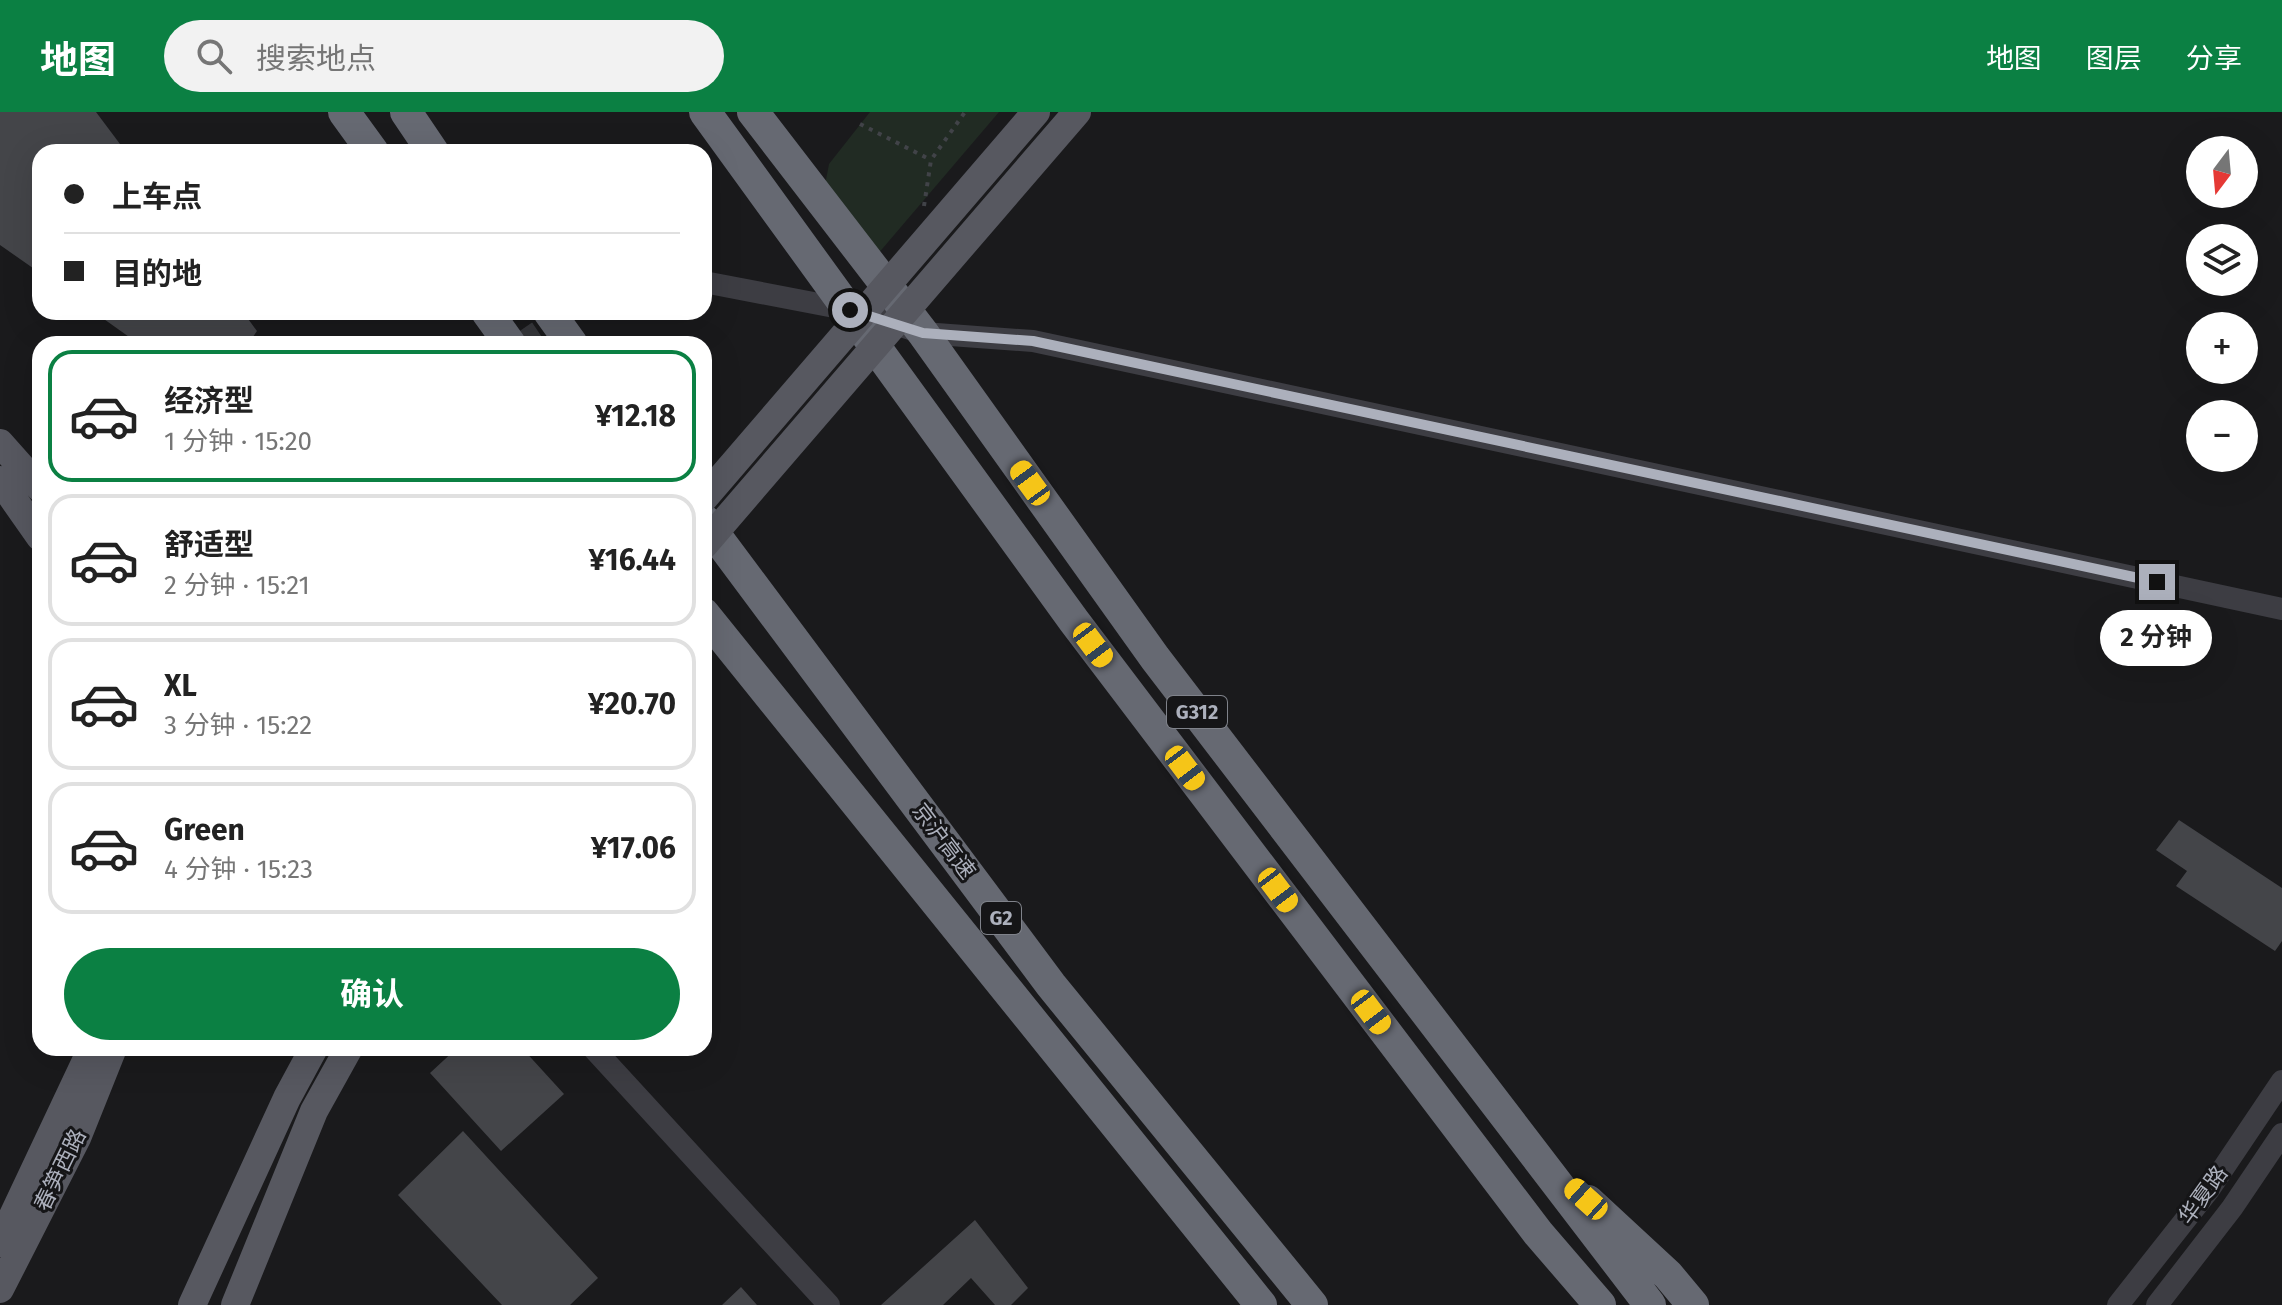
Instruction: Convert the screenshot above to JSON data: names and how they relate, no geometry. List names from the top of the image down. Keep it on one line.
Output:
{"streets":{"highway":["G312","京沪高速","G2"],"main road":["春笋西路"],"street":["华夏路"]},"north":"bottom","page":{"header":"地图","search":"搜索地点","nav":["地图","图层","分享"],"map_buttons":["+","−"],"banner":["上车点","目的地"],"list":[{"name":"经济型","note":"1 分钟 · 15:20","value":"¥12.18"},{"name":"舒适型","note":"2 分钟 · 15:21","value":"¥16.44"},{"name":"XL","note":"3 分钟 · 15:22","value":"¥20.70"},{"name":"Green","note":"4 分钟 · 15:23","value":"¥17.06"}],"bubble":"2 分钟","buttons":"确认"}}
